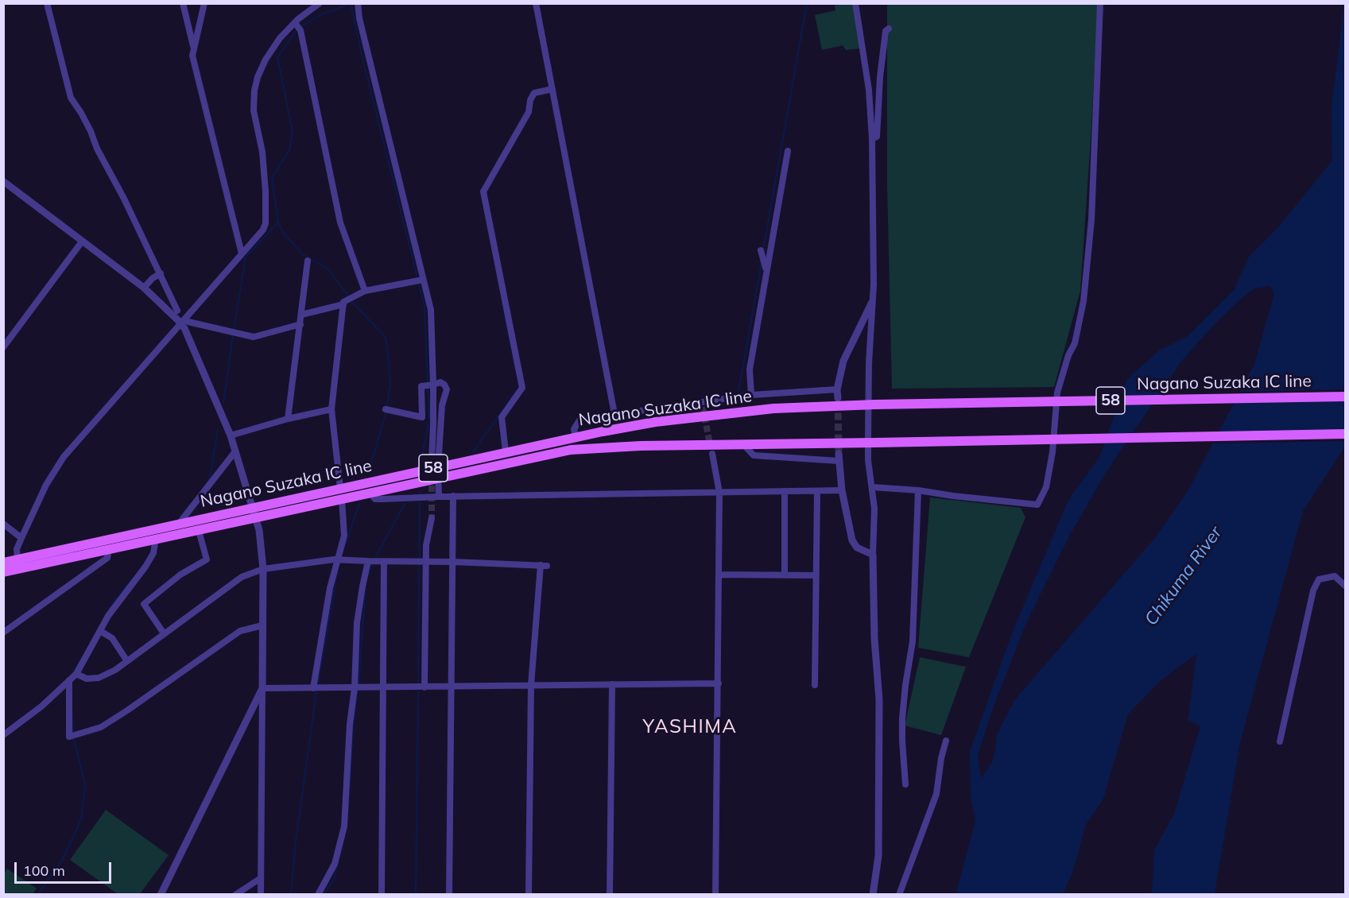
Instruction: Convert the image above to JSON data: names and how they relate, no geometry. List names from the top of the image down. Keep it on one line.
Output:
{"streets":{"main road":["Nagano Suzaka IC line","58"]},"districts":["YASHIMA"],"water":["Chikuma River"],"scale_bar":"100 m"}
